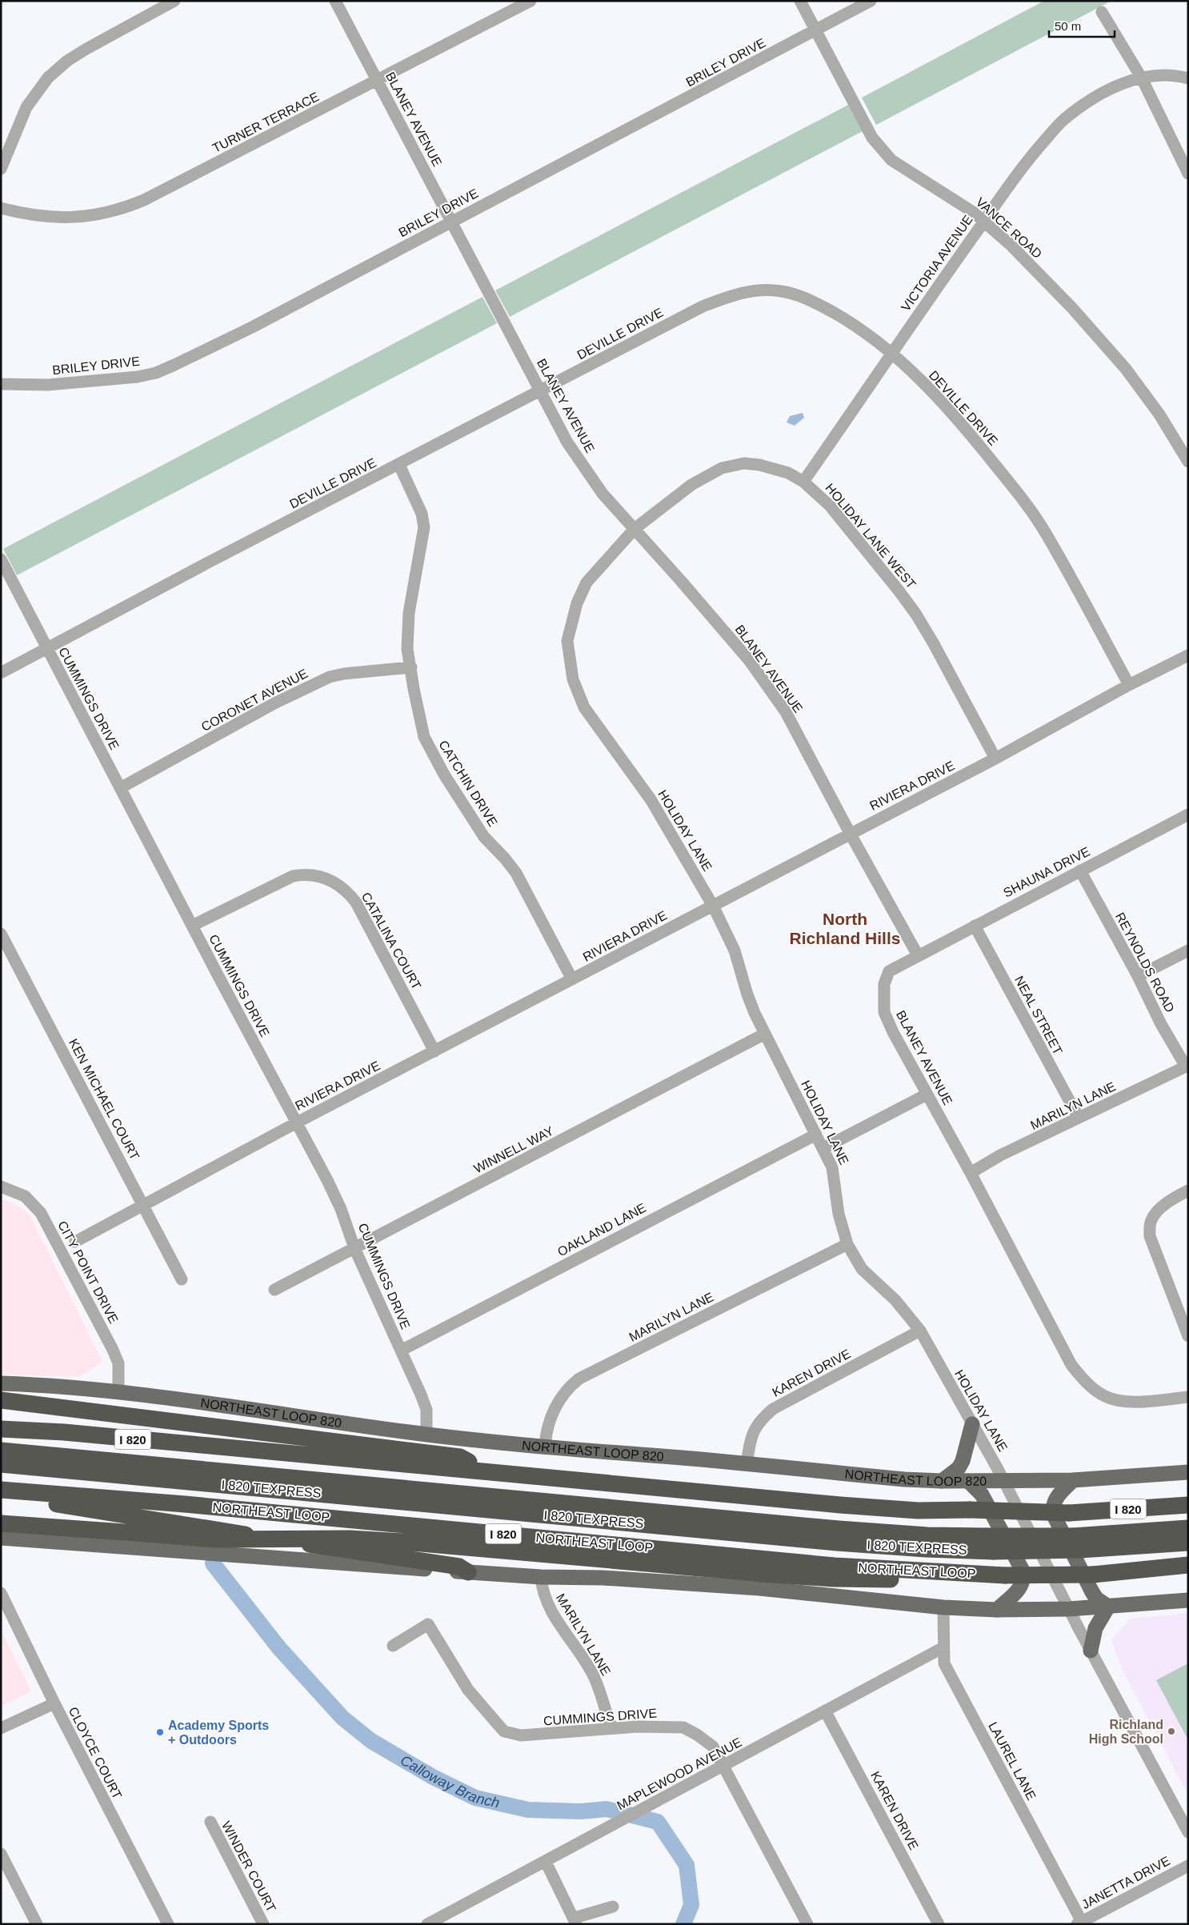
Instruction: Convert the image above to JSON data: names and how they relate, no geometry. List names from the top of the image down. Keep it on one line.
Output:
{"streets":{"highway":["I 820","I 820 TEXPRESS","NORTHEAST LOOP"],"main road":["NORTHEAST LOOP 820"],"street":["BRILEY DRIVE","BLANEY AVENUE","TURNER TERRACE","VANCE ROAD","VICTORIA AVENUE","DEVILLE DRIVE","HOLIDAY LANE WEST","CUMMINGS DRIVE","CORONET AVENUE","CATCHIN DRIVE","RIVIERA DRIVE","HOLIDAY LANE","SHAUNA DRIVE","CATALINA COURT","REYNOLDS ROAD","NEAL STREET","KEN MICHAEL COURT","MARILYN LANE","WINNELL WAY","OAKLAND LANE","CITY POINT DRIVE","KAREN DRIVE","CLOYCE COURT","LAUREL LANE","MAPLEWOOD AVENUE","WINDER COURT","JANETTA DRIVE"]},"crossings":[["BRILEY DRIVE","BLANEY AVENUE"],["BRILEY DRIVE","VANCE ROAD"],["BLANEY AVENUE","TURNER TERRACE"],["BLANEY AVENUE","DEVILLE DRIVE"],["BLANEY AVENUE","HOLIDAY LANE WEST"],["BLANEY AVENUE","RIVIERA DRIVE"],["BLANEY AVENUE","HOLIDAY LANE"],["BLANEY AVENUE","SHAUNA DRIVE"],["BLANEY AVENUE","MARILYN LANE"],["VANCE ROAD","VICTORIA AVENUE"],["VICTORIA AVENUE","DEVILLE DRIVE"],["VICTORIA AVENUE","HOLIDAY LANE WEST"],["DEVILLE DRIVE","CUMMINGS DRIVE"],["DEVILLE DRIVE","CATCHIN DRIVE"],["DEVILLE DRIVE","RIVIERA DRIVE"],["HOLIDAY LANE WEST","RIVIERA DRIVE"],["HOLIDAY LANE WEST","HOLIDAY LANE"],["CUMMINGS DRIVE","CORONET AVENUE"],["CUMMINGS DRIVE","RIVIERA DRIVE"],["CUMMINGS DRIVE","CATALINA COURT"],["CUMMINGS DRIVE","MARILYN LANE"],["CUMMINGS DRIVE","WINNELL WAY"],["CUMMINGS DRIVE","OAKLAND LANE"],["CUMMINGS DRIVE","NORTHEAST LOOP 820"],["CUMMINGS DRIVE","MAPLEWOOD AVENUE"],["CORONET AVENUE","CATCHIN DRIVE"],["CATCHIN DRIVE","RIVIERA DRIVE"],["RIVIERA DRIVE","HOLIDAY LANE"],["RIVIERA DRIVE","CATALINA COURT"],["RIVIERA DRIVE","KEN MICHAEL COURT"],["HOLIDAY LANE","MARILYN LANE"],["HOLIDAY LANE","WINNELL WAY"],["HOLIDAY LANE","OAKLAND LANE"],["HOLIDAY LANE","KAREN DRIVE"],["HOLIDAY LANE","NORTHEAST LOOP 820"],["SHAUNA DRIVE","REYNOLDS ROAD"],["SHAUNA DRIVE","NEAL STREET"],["REYNOLDS ROAD","MARILYN LANE"],["NEAL STREET","MARILYN LANE"],["MARILYN LANE","NORTHEAST LOOP 820"],["CITY POINT DRIVE","NORTHEAST LOOP 820"],["KAREN DRIVE","NORTHEAST LOOP 820"],["KAREN DRIVE","MAPLEWOOD AVENUE"],["LAUREL LANE","MAPLEWOOD AVENUE"],["LAUREL LANE","JANETTA DRIVE"]],"districts":["North Richland Hills"],"water":["Calloway Branch"],"places":["Richland High School","Academy Sports + Outdoors"],"scale_bar":"50 m"}
